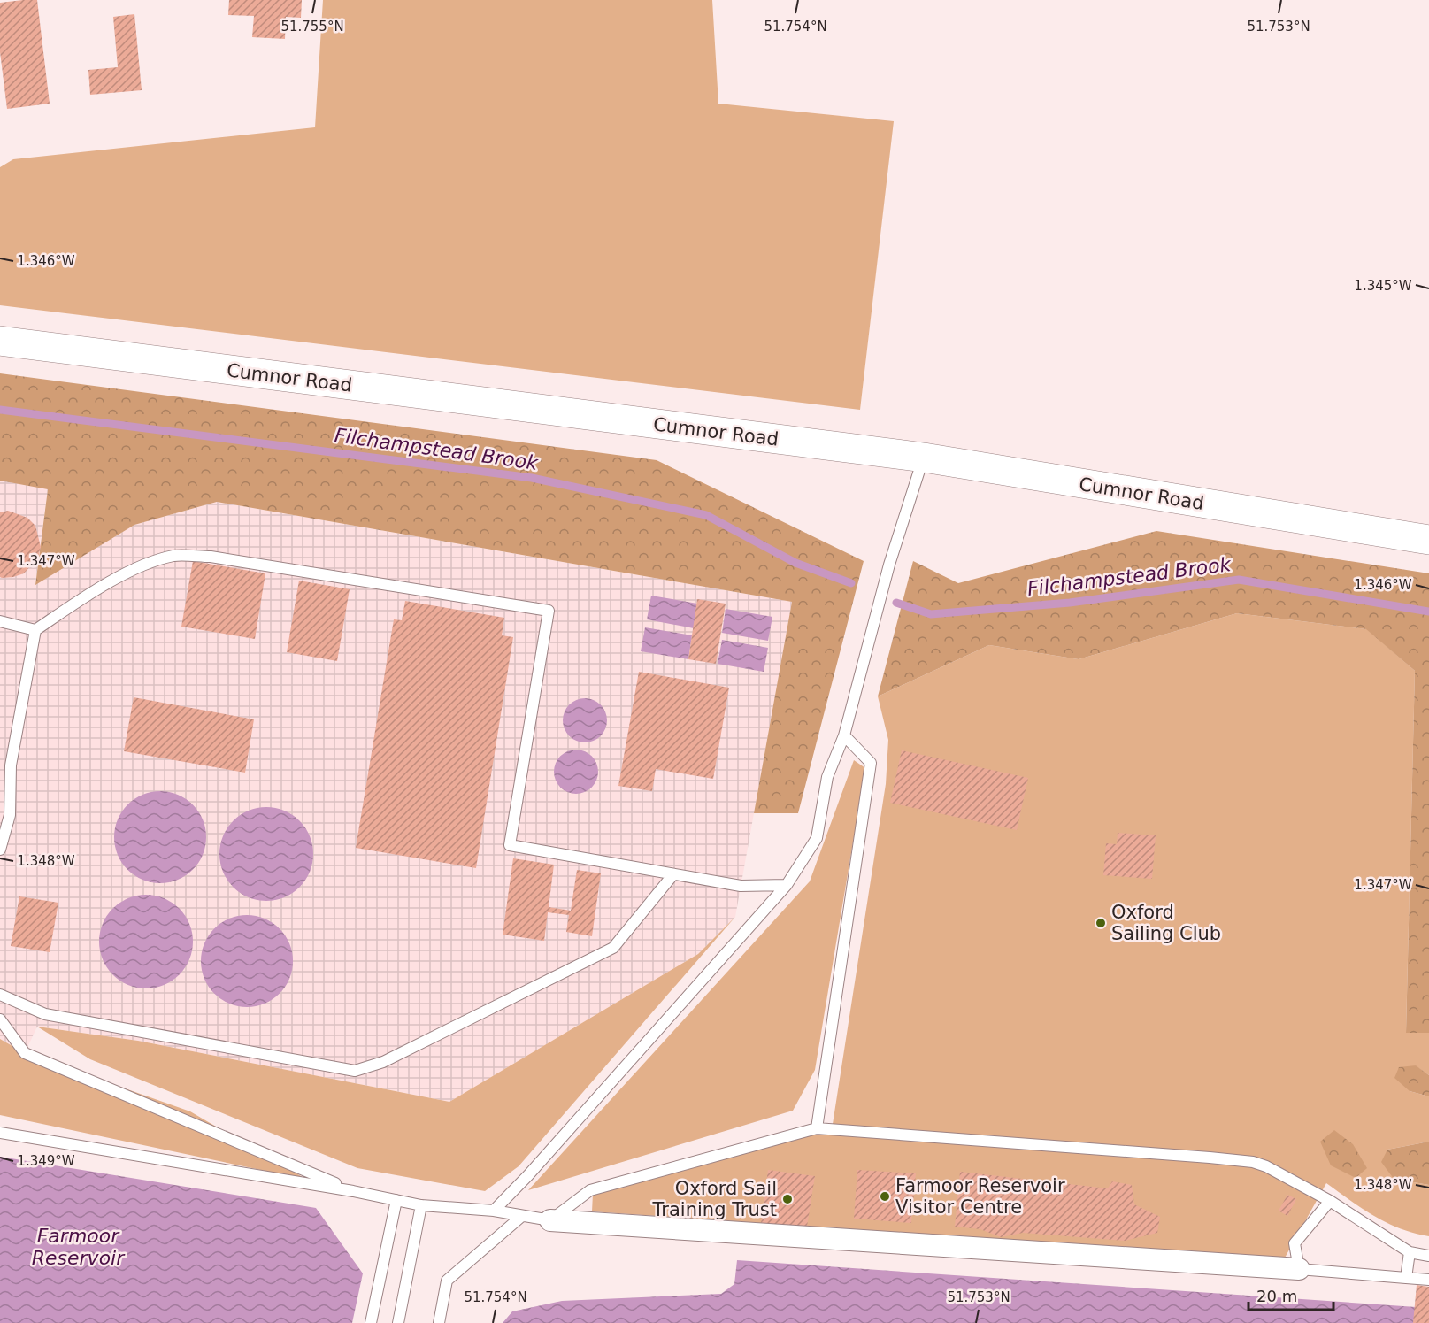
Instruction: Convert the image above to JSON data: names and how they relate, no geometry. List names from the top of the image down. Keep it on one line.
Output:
{"streets":{"main road":["Cumnor Road"]},"water":["Filchampstead Brook","Farmoor Reservoir"],"places":["Oxford Sailing Club","Farmoor Reservoir Visitor Centre","Oxford Sail Training Trust"],"scale_bar":"20 m","coordinates":["51.755°N","51.754°N","51.753°N","1.346°W","1.345°W","1.347°W","1.348°W","1.349°W"]}
